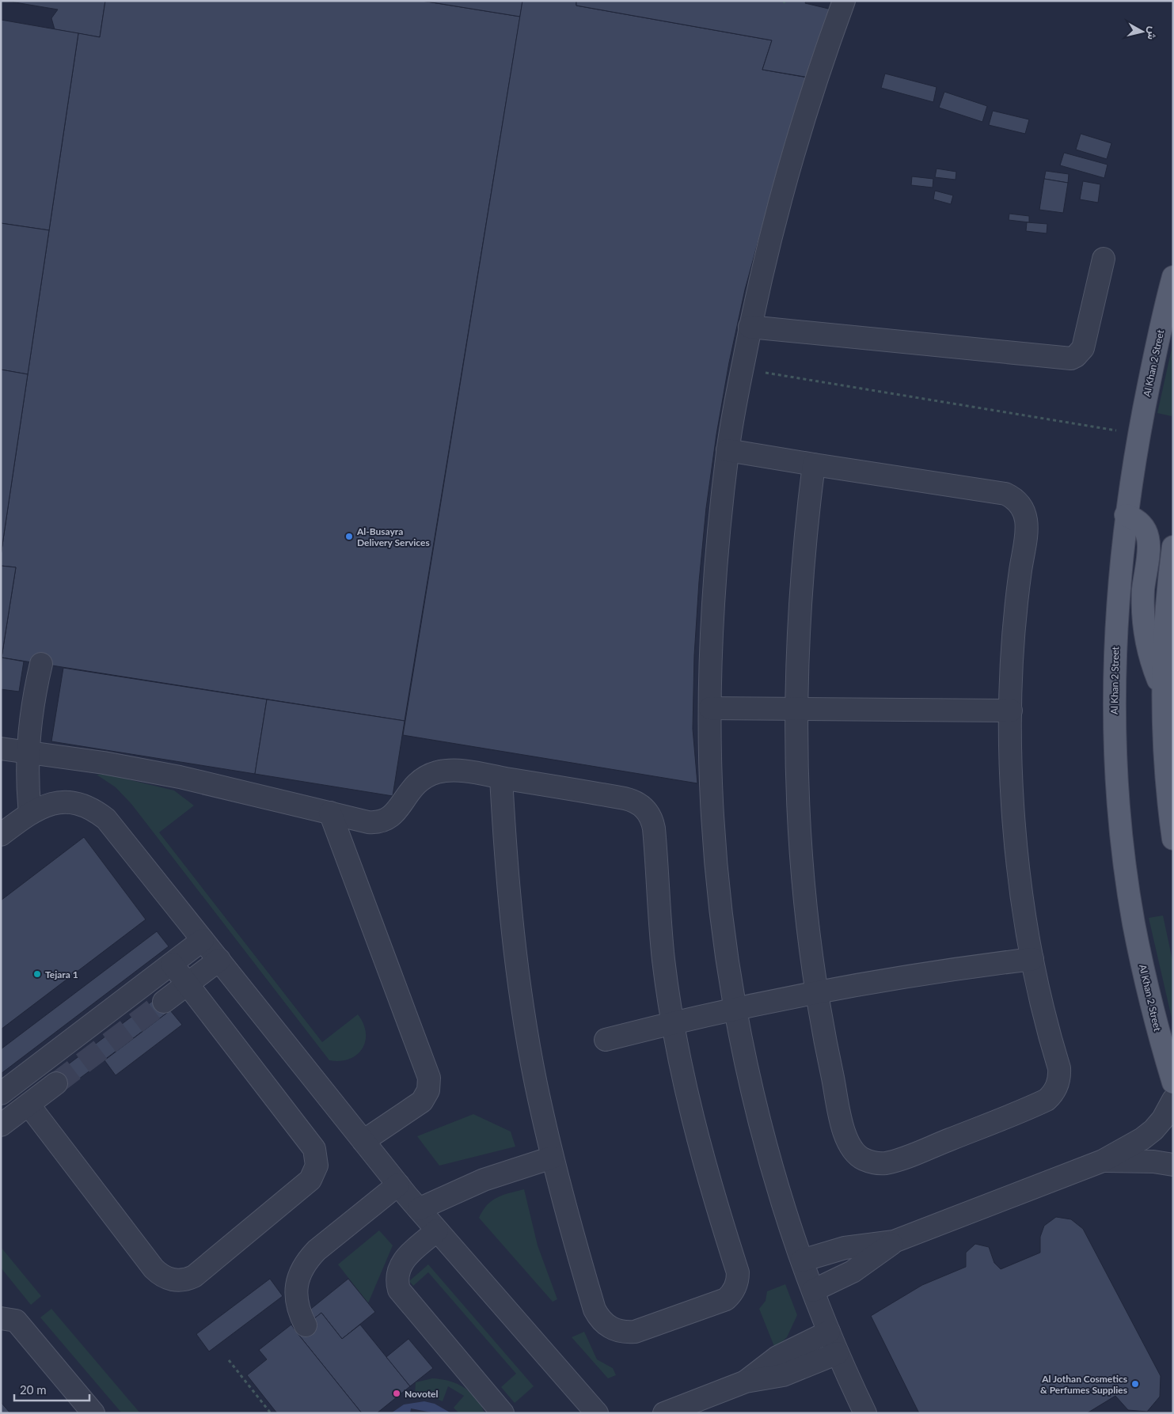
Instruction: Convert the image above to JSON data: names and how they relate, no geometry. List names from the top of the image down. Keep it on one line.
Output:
{"streets":{"main road":["Al Khan 2 Street"]},"places":["Al-Busayra Delivery Services","Tejara 1","Al Jothan Cosmetics & Perfumes Supplies","Novotel"],"scale_bar":"20 m","north":"right"}
